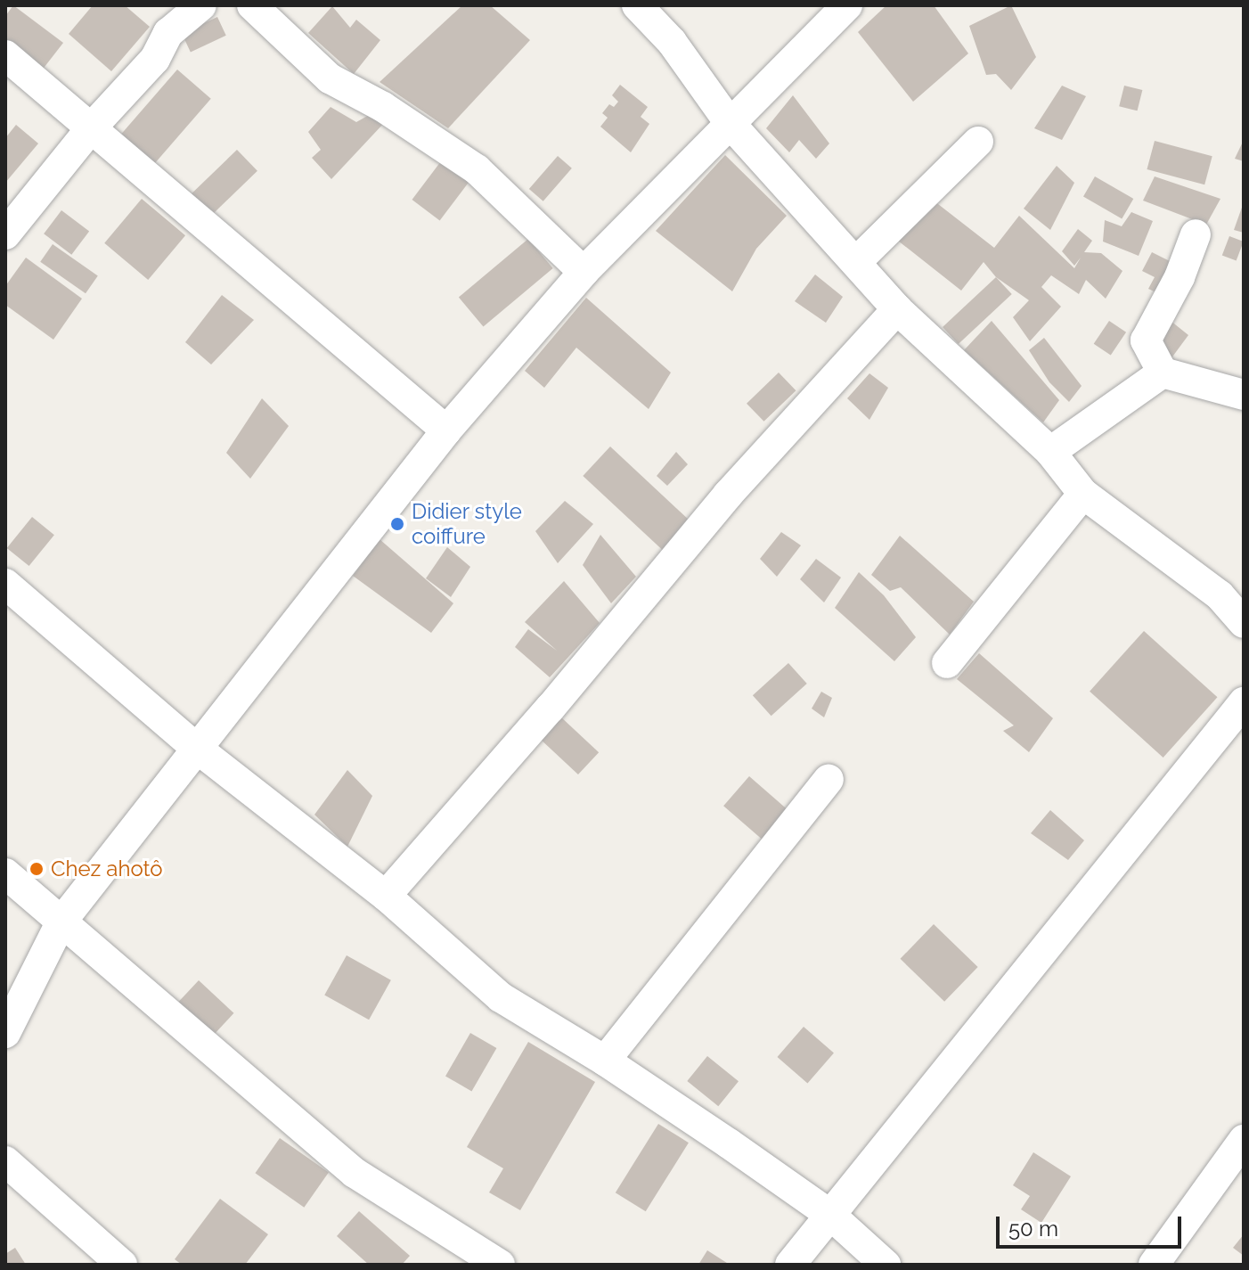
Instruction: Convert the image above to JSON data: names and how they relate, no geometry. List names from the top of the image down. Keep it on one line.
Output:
{"places":["Didier style coiffure","Chez ahotô"],"scale_bar":"50 m"}
